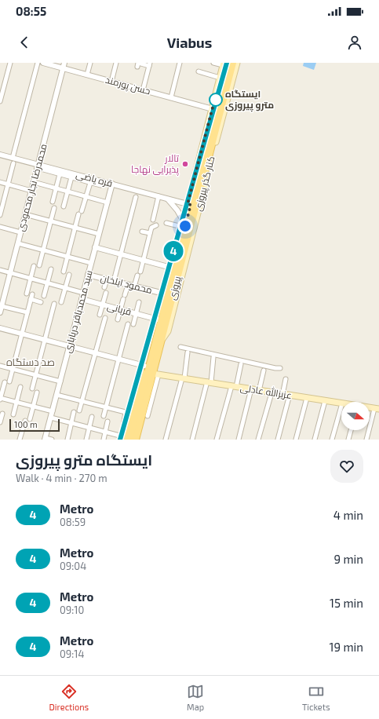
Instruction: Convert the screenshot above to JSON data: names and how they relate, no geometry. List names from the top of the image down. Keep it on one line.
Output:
{"streets":{"main road":["کنار گذر پیروزی","پیروزی","عزیزالله عادلی"],"street":["حسن پورمند","قره یاضی","محمدرضا نجار محمودی","محمود ایلخان","قربانی","سید محمدباقر دریاباری"]},"crossings":[["حسن پورمند","محمدرضا نجار محمودی"],["حسن پورمند","پیروزی"],["قره یاضی","محمدرضا نجار محمودی"],["قره یاضی","پیروزی"],["قره یاضی","سید محمدباقر دریاباری"],["کنار گذر پیروزی","پیروزی"],["محمود ایلخان","سید محمدباقر دریاباری"],["پیروزی","عزیزالله عادلی"],["قربانی","سید محمدباقر دریاباری"]],"districts":["صد دستگاه"],"places":["ایستگاه مترو پیروزی","تالار پذیرایی نهاجا"],"lines":["metro line 4"],"scale_bar":"100 m","north":"right","page":{"status":"08:55","header":"Viabus","on_map":"4","scale":"100 m","heading":["ایستگاه مترو پیروزی","Walk · 4 min · 270 m"],"list":[{"mark":"4","name":"Metro","note":"08:59","value":"4 min"},{"mark":"4","name":"Metro","note":"09:04","value":"9 min"},{"mark":"4","name":"Metro","note":"09:10","value":"15 min"},{"mark":"4","name":"Metro","note":"09:14","value":"19 min"}],"tabs":["Directions","Map","Tickets"]}}
